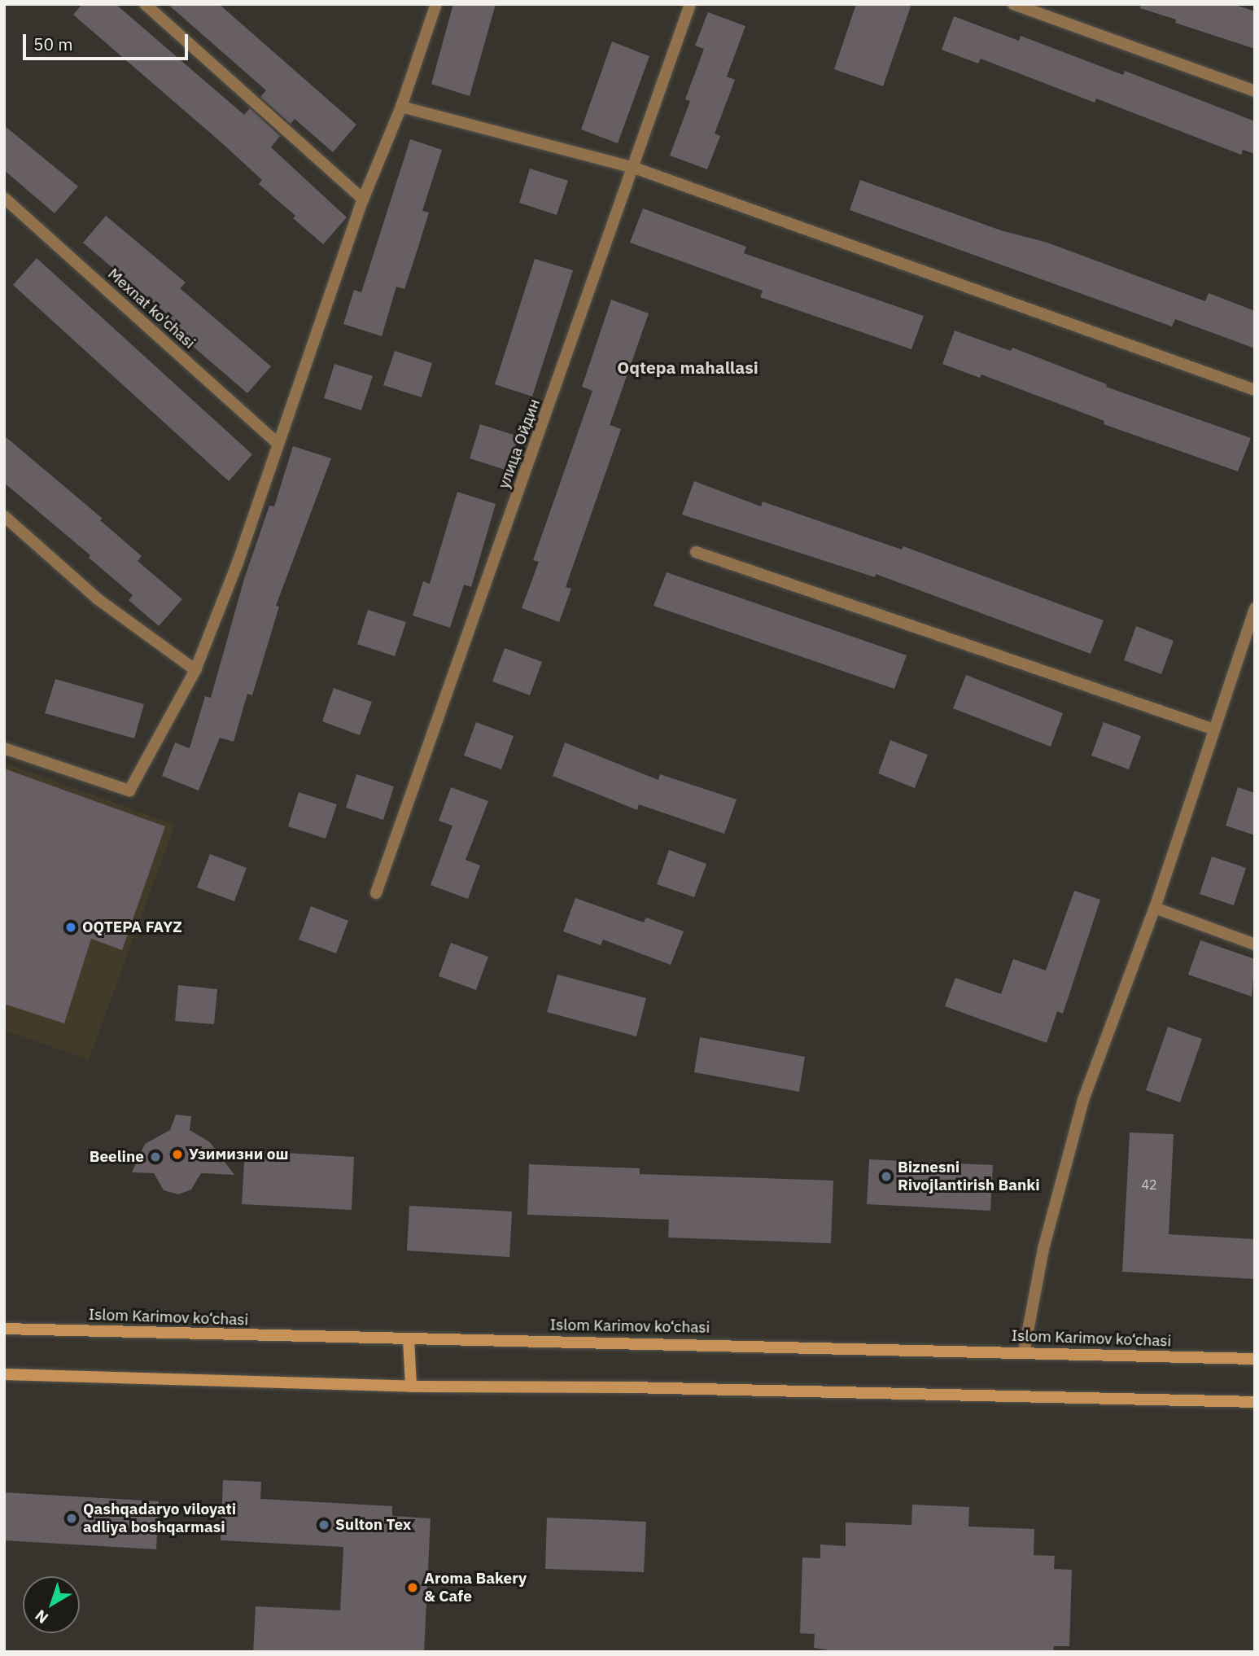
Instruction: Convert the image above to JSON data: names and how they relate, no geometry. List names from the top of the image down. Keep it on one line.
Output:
{"streets":{"main road":["Islom Karimov ko‘chasi"],"street":["Mexnat ko'chasi","улица Ойдин"]},"districts":["Oqtepa mahallasi"],"places":["OQTEPA FAYZ","Узимизни ош","Beeline","Biznesni Rivojlantirish Banki","Qashqadaryo viloyati adliya boshqarmasi","Sulton Tex","Aroma Bakery & Cafe"],"house_numbers":["42"],"scale_bar":"50 m","north":"bottom left"}
